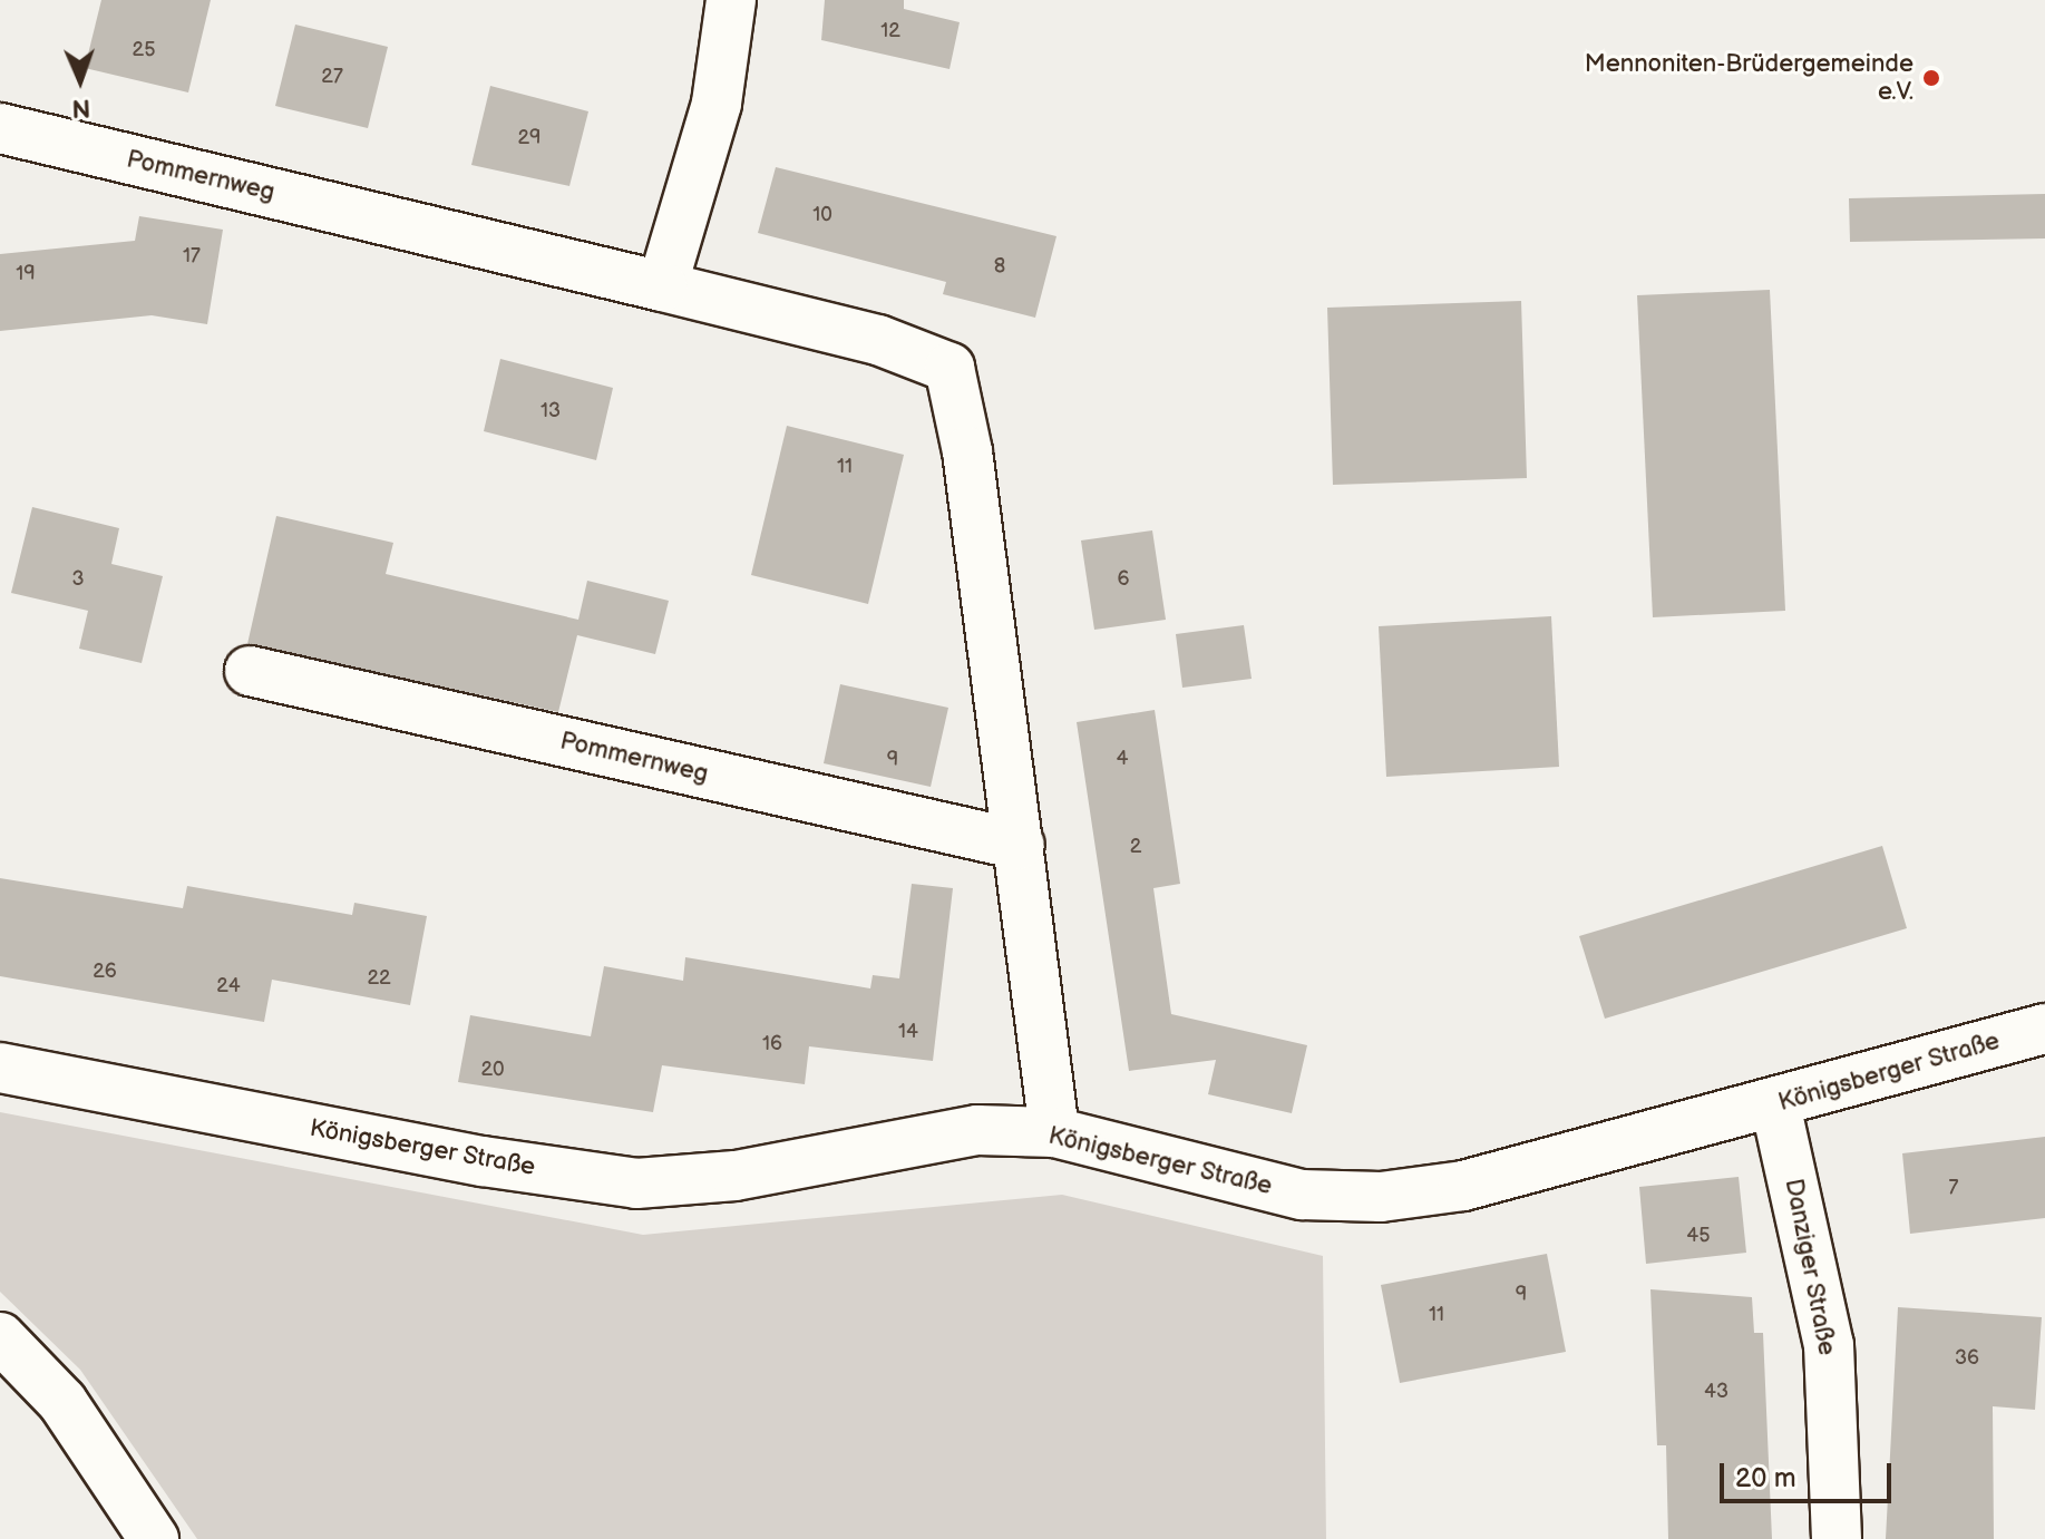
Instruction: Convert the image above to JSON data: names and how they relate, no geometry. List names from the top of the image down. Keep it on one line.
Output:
{"streets":{"street":["Pommernweg","Königsberger Straße","Danziger Straße"]},"crossings":[["Pommernweg","Königsberger Straße"],["Königsberger Straße","Danziger Straße"]],"places":["Mennoniten-Brüdergemeinde e.V."],"house_numbers":["12","25","27","29","10","17","8","19","13","11","3","6","4","9","2","26","22","24","14","16","20","7","45","9","11","36","43"],"scale_bar":"20 m","north":"bottom"}
